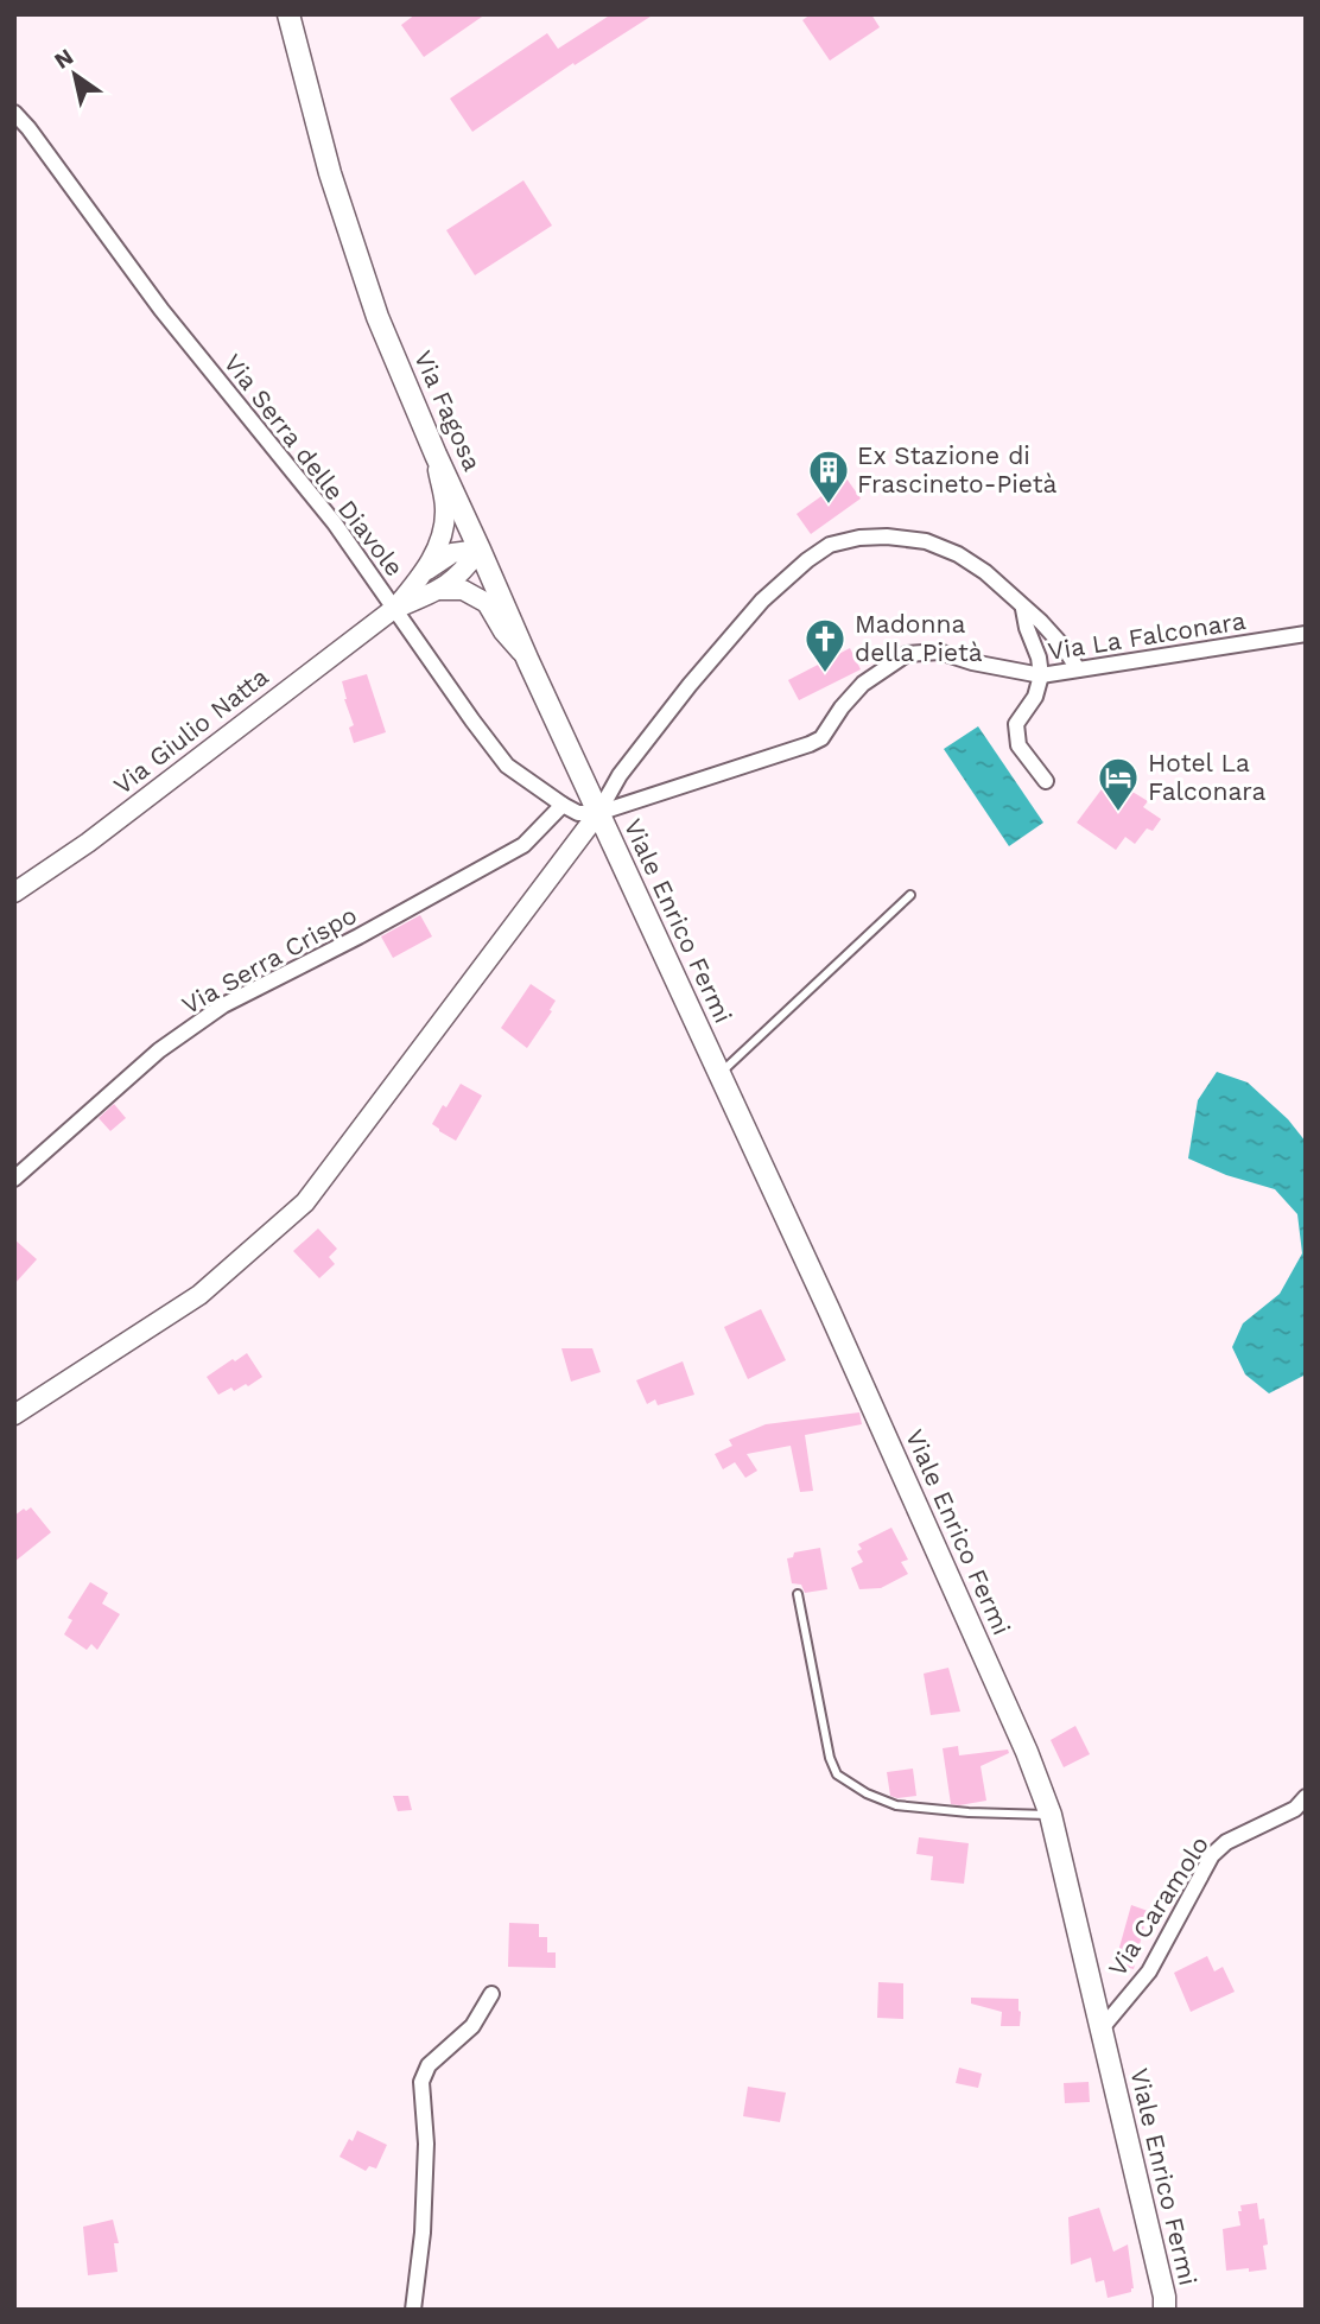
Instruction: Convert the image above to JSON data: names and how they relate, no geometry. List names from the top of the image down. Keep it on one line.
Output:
{"streets":{"main road":["Via Fagosa","Viale Enrico Fermi"],"street":["Via Serra delle Diavole","Via La Falconara","Via Giulio Natta","Via Serra Crispo","Via Caramolo"]},"crossings":[["Via Fagosa","Via Serra delle Diavole"],["Via Fagosa","Via La Falconara"],["Via Fagosa","Viale Enrico Fermi"],["Via Serra delle Diavole","Via La Falconara"],["Via Serra delle Diavole","Via Giulio Natta"],["Via Serra delle Diavole","Viale Enrico Fermi"],["Via Serra delle Diavole","Via Serra Crispo"],["Via La Falconara","Viale Enrico Fermi"],["Viale Enrico Fermi","Via Caramolo"]],"places":{"building":["Ex Stazione di Frascineto-Pietà"],"church":["Madonna della Pietà"],"hotel":["Hotel La Falconara"]},"north":"top left"}
